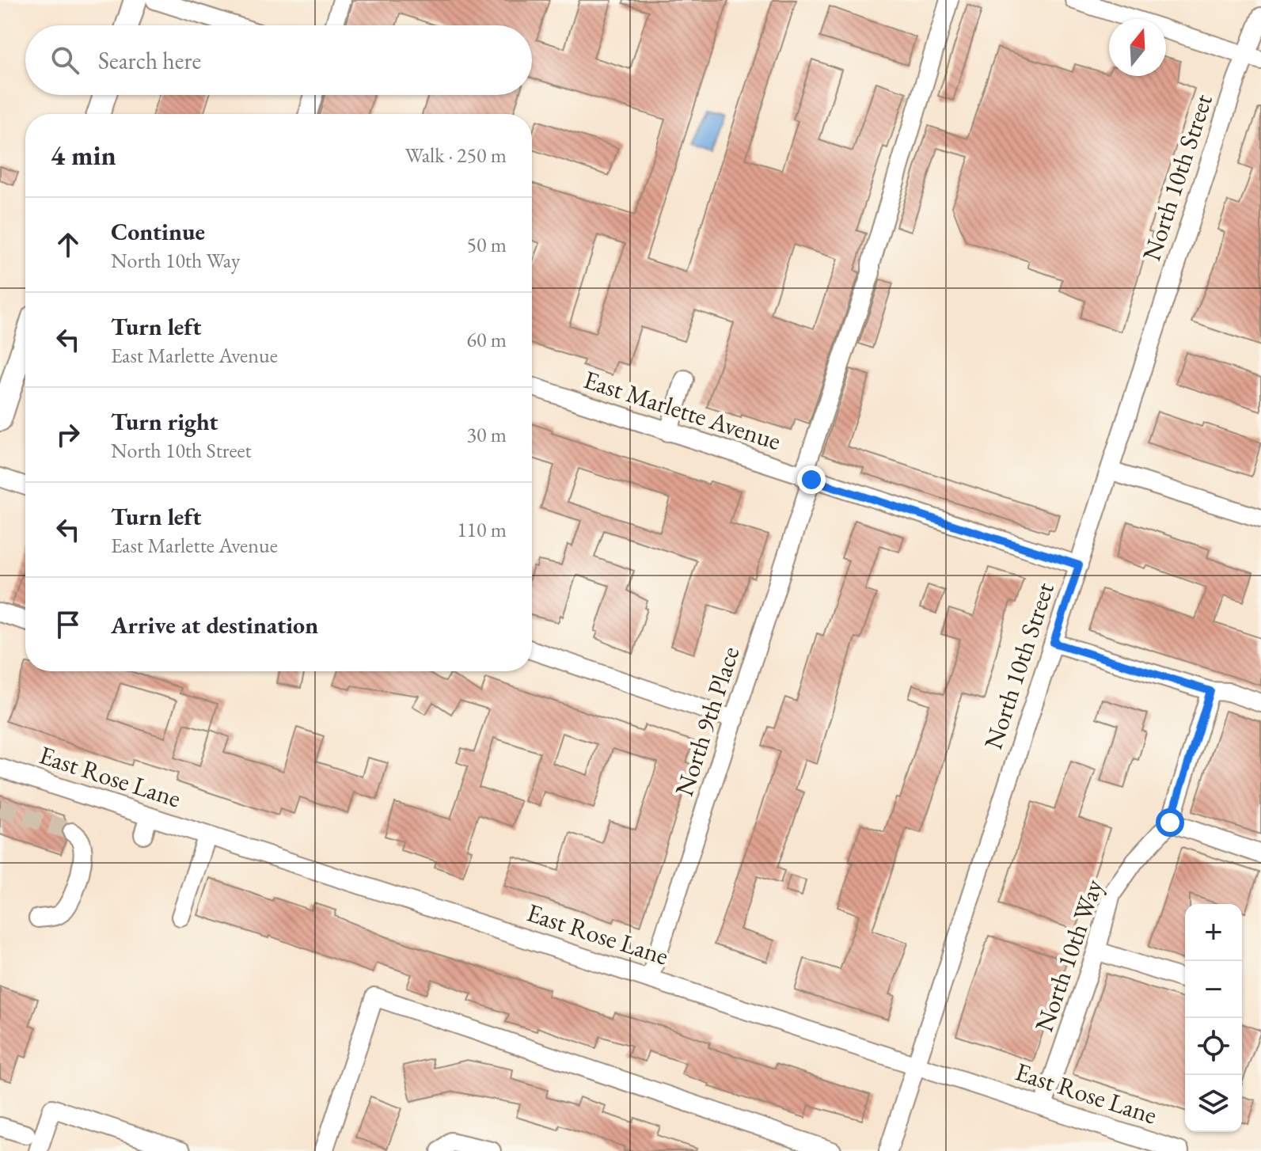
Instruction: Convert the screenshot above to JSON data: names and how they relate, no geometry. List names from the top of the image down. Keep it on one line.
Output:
{"streets":{"street":["North 10th Street","East Marlette Avenue","North 9th Place","East Rose Lane","North 10th Way"]},"crossings":[["North 10th Street","East Marlette Avenue"],["North 10th Street","East Rose Lane"],["East Marlette Avenue","North 9th Place"],["North 9th Place","East Rose Lane"],["East Rose Lane","North 10th Way"]],"north":"top","page":{"search":"Search here","heading":["4 min","Walk · 250 m"],"list":[["Continue","North 10th Way","50 m"],["Turn left","East Marlette Avenue","60 m"],["Turn right","North 10th Street","30 m"],["Turn left","East Marlette Avenue","110 m"],"Arrive at destination"],"map_buttons":["+","−"]}}
